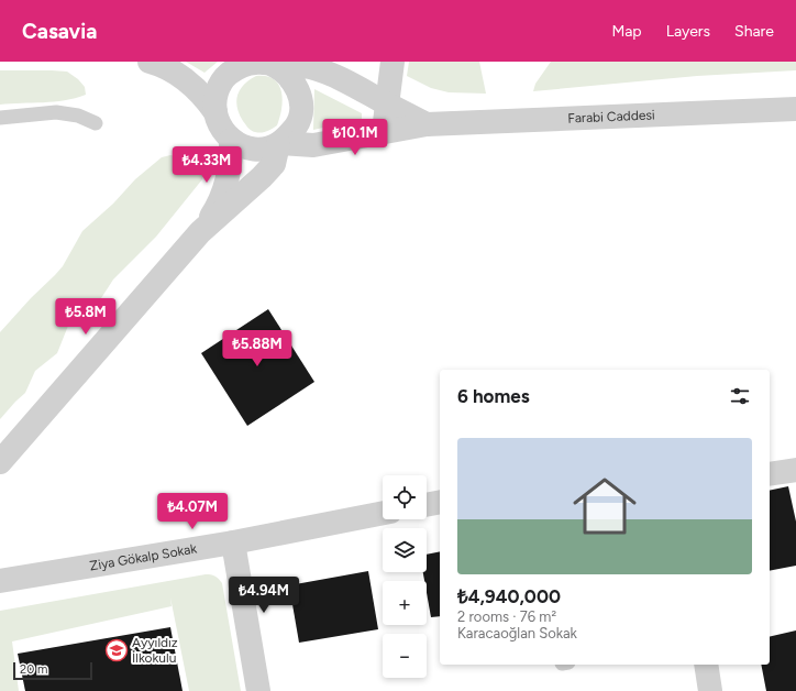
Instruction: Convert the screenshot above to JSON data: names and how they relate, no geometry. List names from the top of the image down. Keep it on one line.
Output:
{"streets":{"street":["Farabi Caddesi","Ziya Gökalp Sokak"]},"places":{"school or university":["Ayyıldız İlkokulu"]},"scale_bar":"20 m","page":{"header":"Casavia","nav":["Map","Layers","Share"],"price":["₺10.1M","₺4.33M","₺5.8M","₺5.88M","₺4.07M","₺4.94M"],"heading":"6 homes","list":[{"name":"₺4,940,000","note":"2 rooms · 76 m² · Karacaoğlan Sokak"}],"map_buttons":["+","−"],"scale":"20 m"}}
